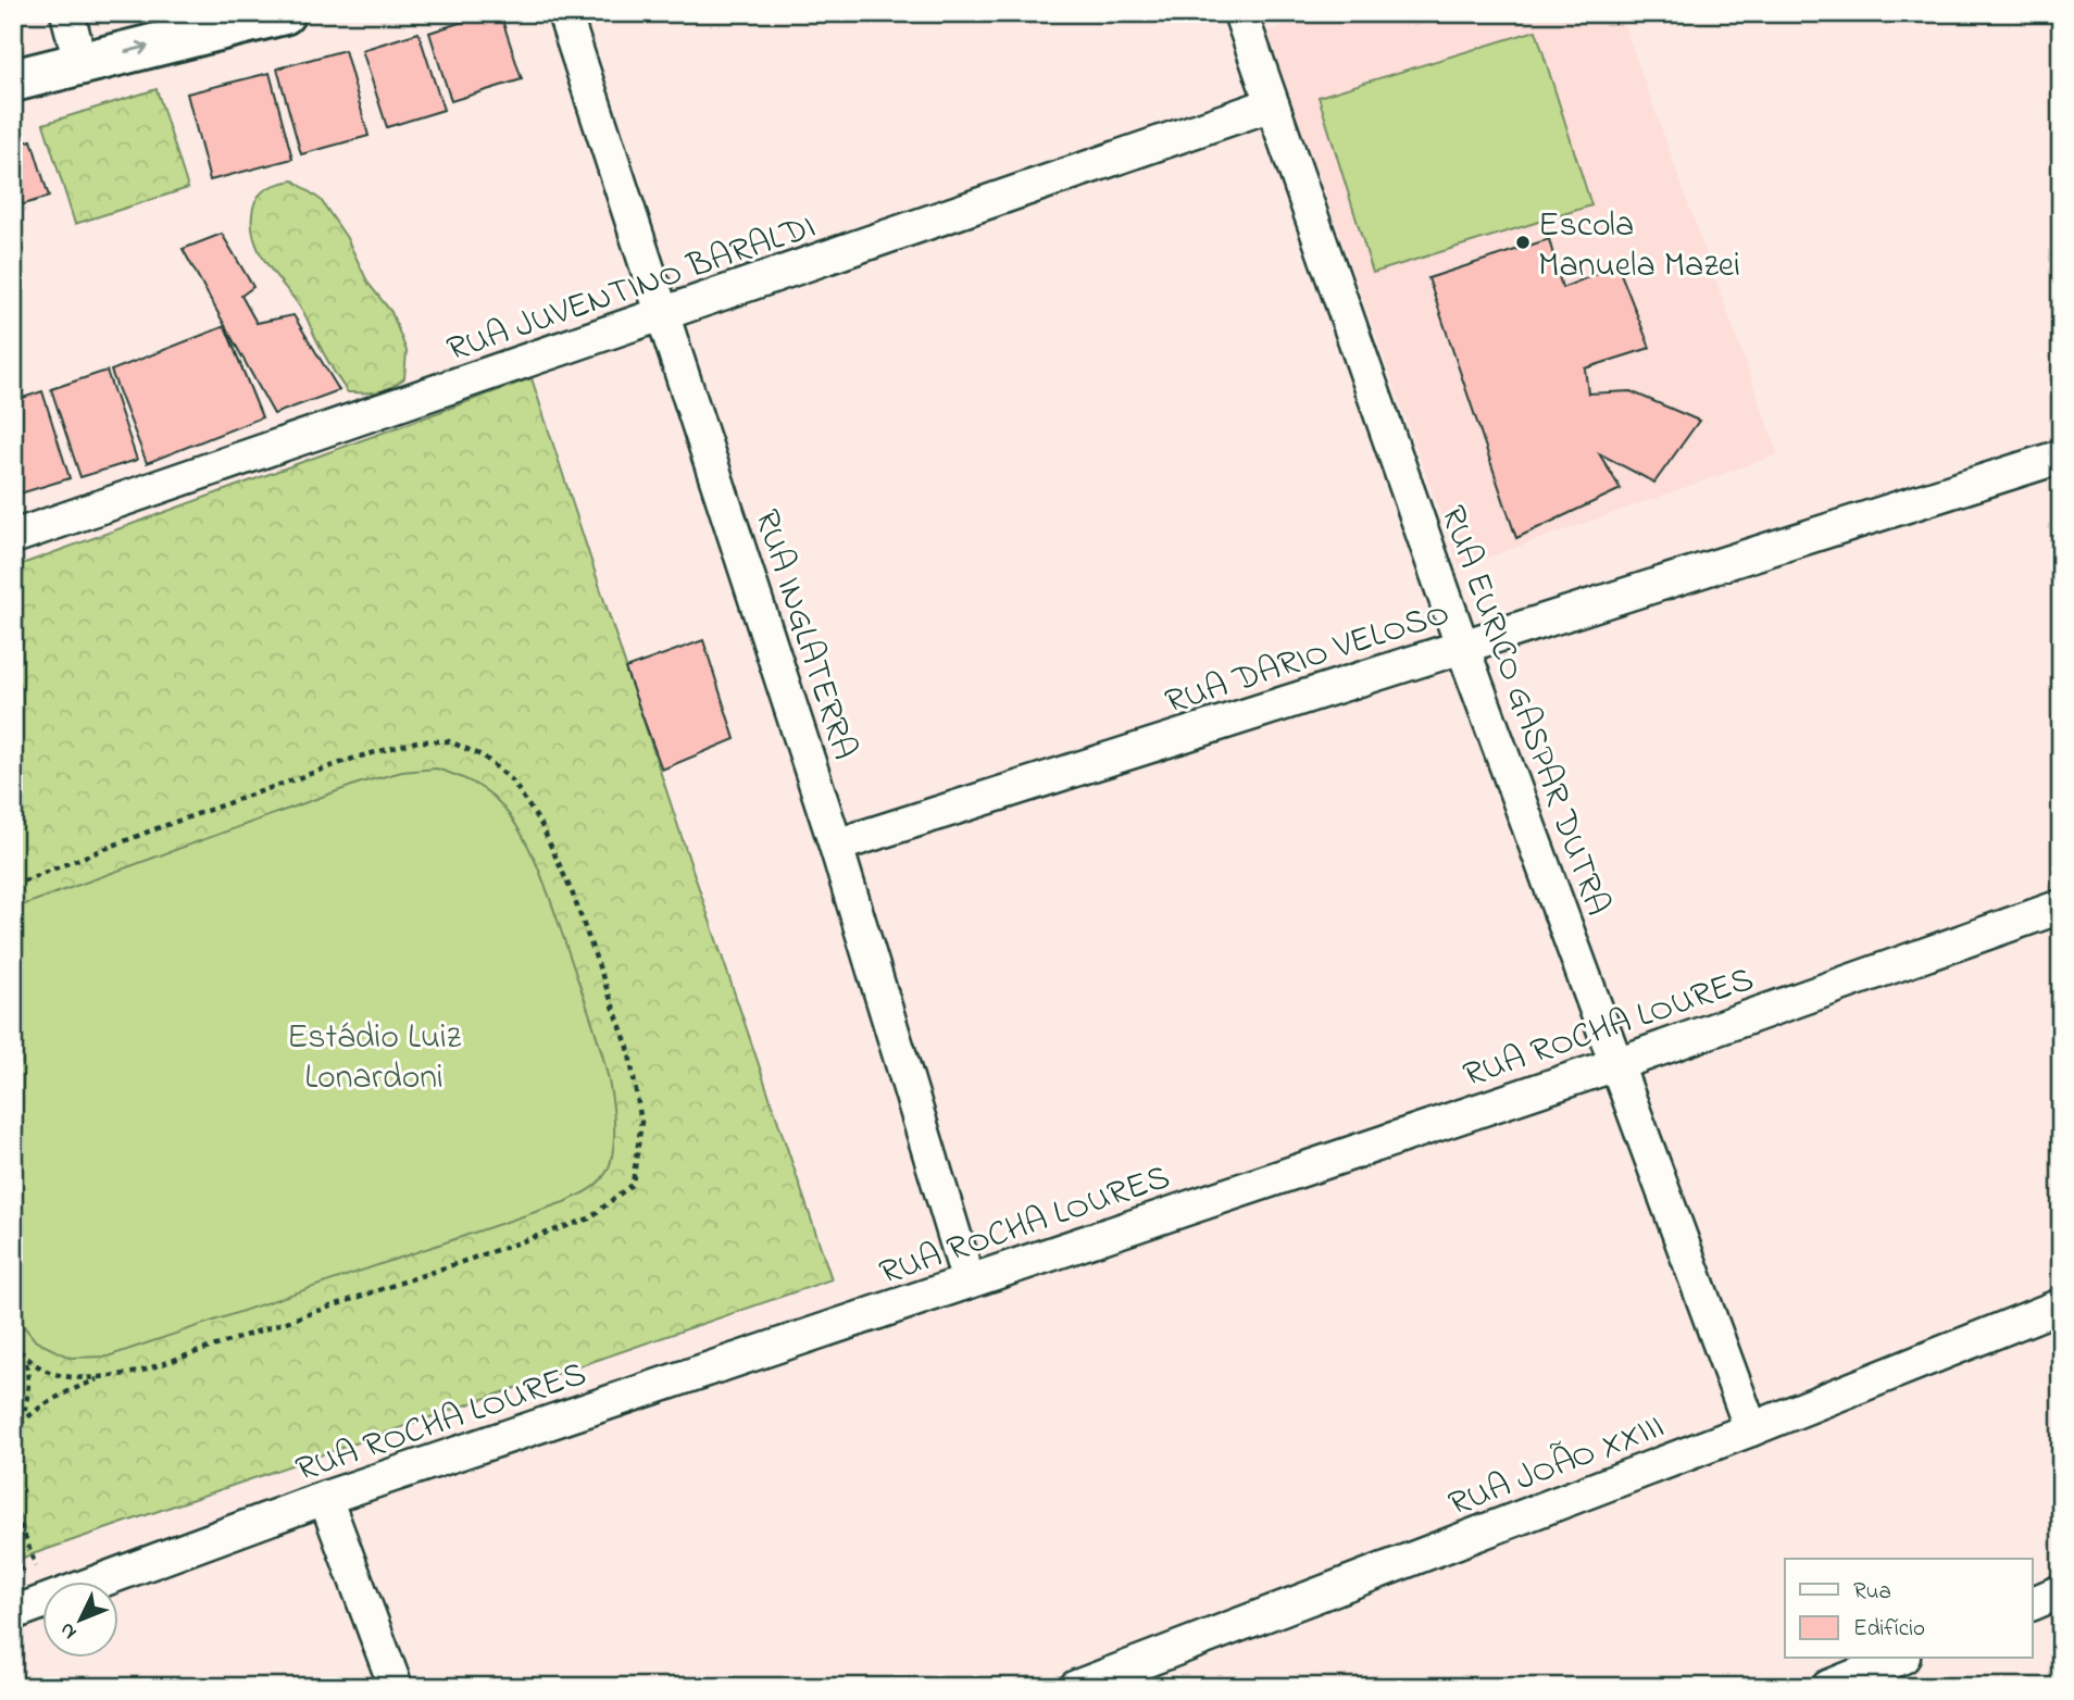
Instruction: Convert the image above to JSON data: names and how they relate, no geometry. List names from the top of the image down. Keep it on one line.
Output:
{"streets":{"street":["RUA JUVENTINO BARALDI","RUA INGLATERRA","RUA DARIO VELOSO","RUA EURICO GASPAR DUTRA","RUA ROCHA LOURES","RUA JOÃO XXIII"]},"crossings":[["RUA JUVENTINO BARALDI","RUA INGLATERRA"],["RUA JUVENTINO BARALDI","RUA EURICO GASPAR DUTRA"],["RUA INGLATERRA","RUA DARIO VELOSO"],["RUA INGLATERRA","RUA ROCHA LOURES"],["RUA DARIO VELOSO","RUA EURICO GASPAR DUTRA"],["RUA EURICO GASPAR DUTRA","RUA ROCHA LOURES"],["RUA EURICO GASPAR DUTRA","RUA JOÃO XXIII"]],"parks":["Estádio Luiz Lonardoni"],"places":["Escola Manuela Mazei"],"legend":["Rua","Edifício"],"north":"bottom left"}
